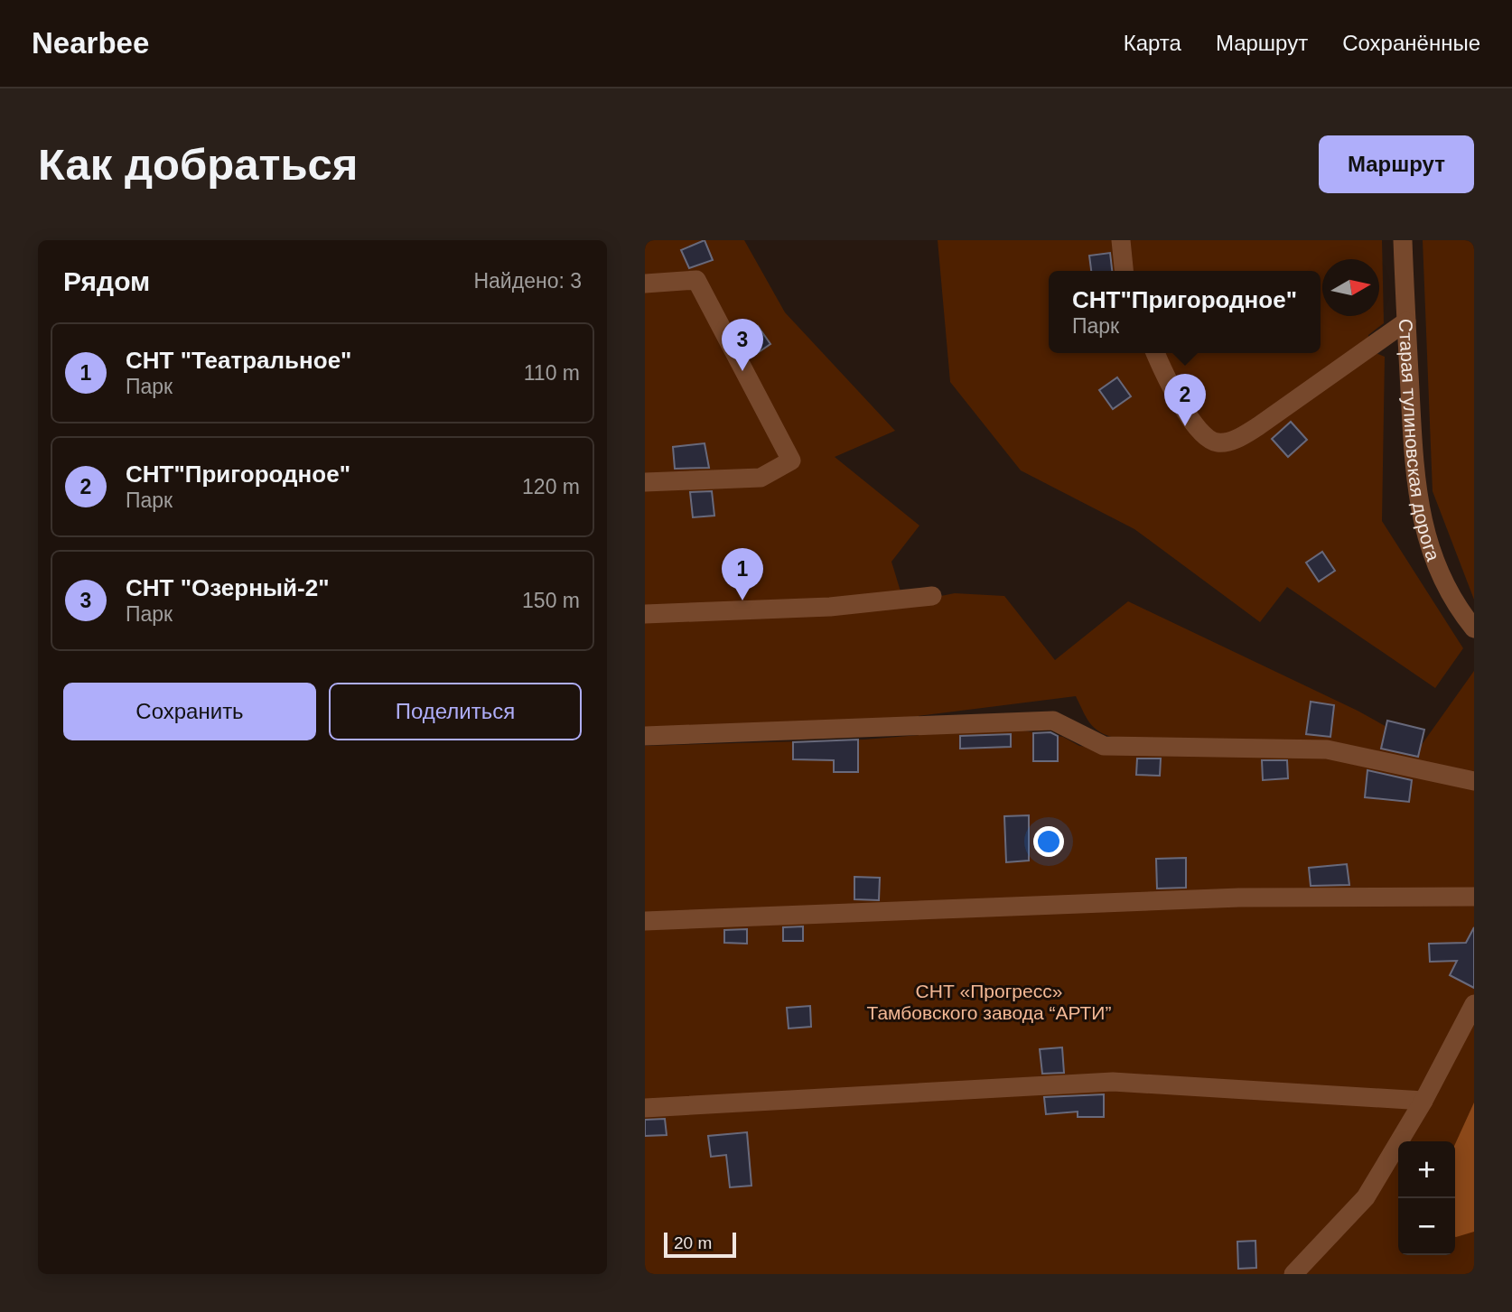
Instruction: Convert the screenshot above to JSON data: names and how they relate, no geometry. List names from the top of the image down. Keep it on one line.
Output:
{"streets":{"street":["Старая тулиновская дорога"]},"parks":["СНТ «Прогресс» Тамбовского завода “АРТИ”"],"scale_bar":"20 m","north":"right","page":{"header":"Nearbee","nav":["Карта","Маршрут","Сохранённые"],"buttons":["Маршрут",["Сохранить","Поделиться"]],"title":"Как добраться","heading":["Рядом","Найдено: 3"],"popup":["СНТ\"Пригородное\"","Парк"],"pins":["3","2","1"],"list":[{"mark":"1","name":"СНТ \"Театральное\"","note":"Парк","value":"110 m"},{"mark":"2","name":"СНТ\"Пригородное\"","note":"Парк","value":"120 m"},{"mark":"3","name":"СНТ \"Озерный-2\"","note":"Парк","value":"150 m"}],"map_buttons":["+","−"],"scale":"20 m"}}
